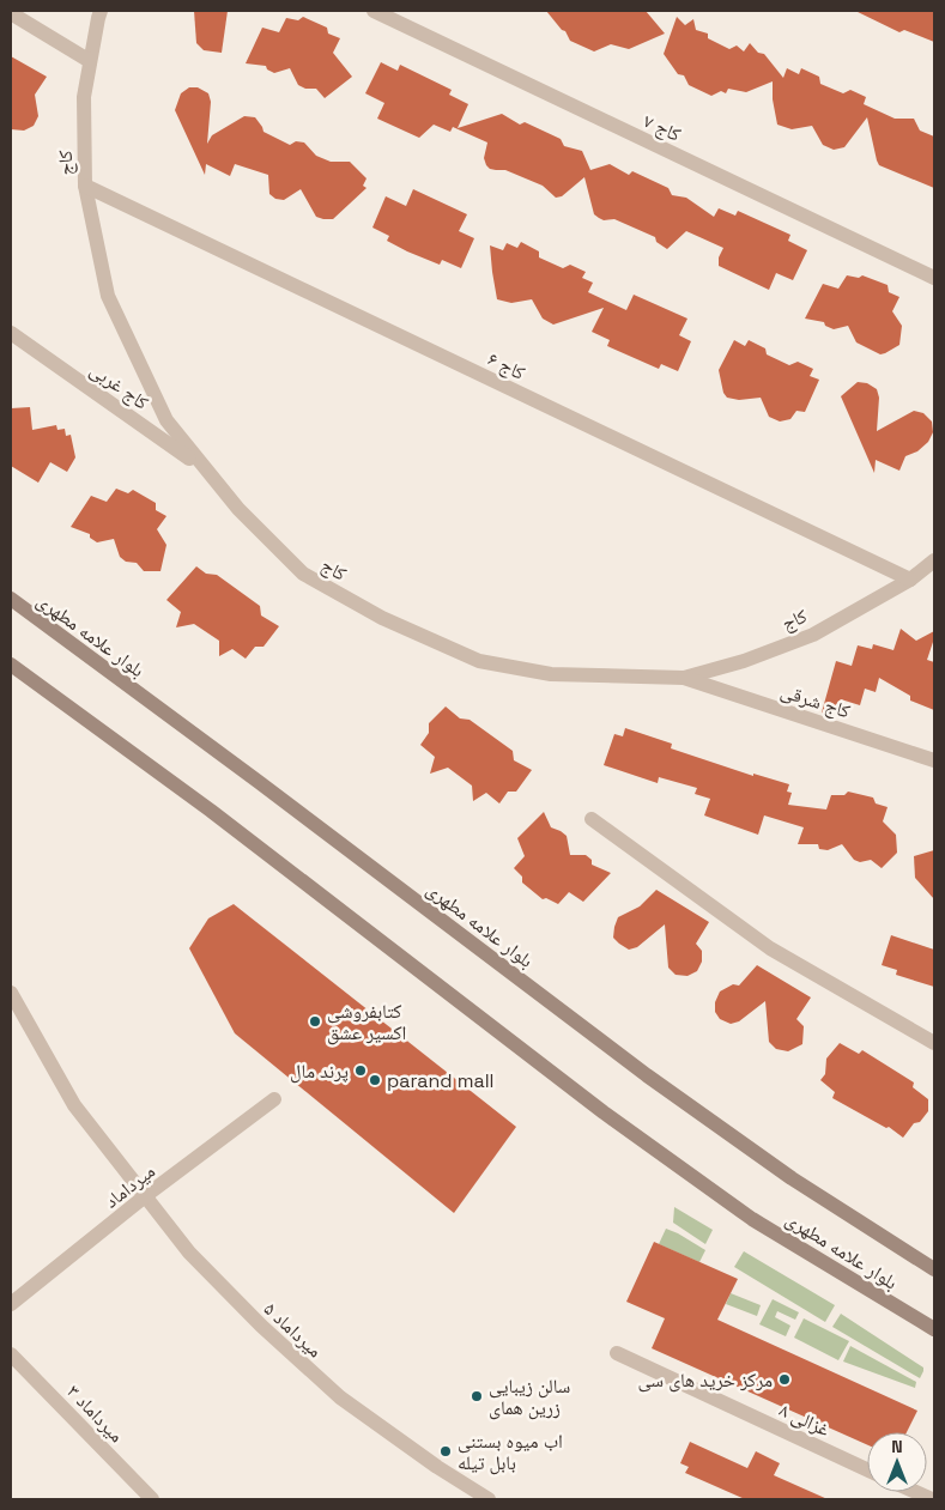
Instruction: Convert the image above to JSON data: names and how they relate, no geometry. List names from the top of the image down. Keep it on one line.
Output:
{"streets":{"main road":["بلوار علامه مطهری"],"street":["کاج ۷","کاج","کاج ۶","کاج غربی","کاج شرقی","میرداماد","میرداماد ۵","میرداماد ۳","غزالی ۸"]},"crossings":[["کاج","کاج ۶"],["کاج","کاج غربی"],["کاج","کاج شرقی"],["میرداماد","میرداماد ۵"]],"places":["کتابفروشی اکسیر عشق","پرند مال","parand mall","مرکز خرید های سی","سالن زیبایی زرین همای","اب میوه بستنی بابل تیله"],"north":"top"}
